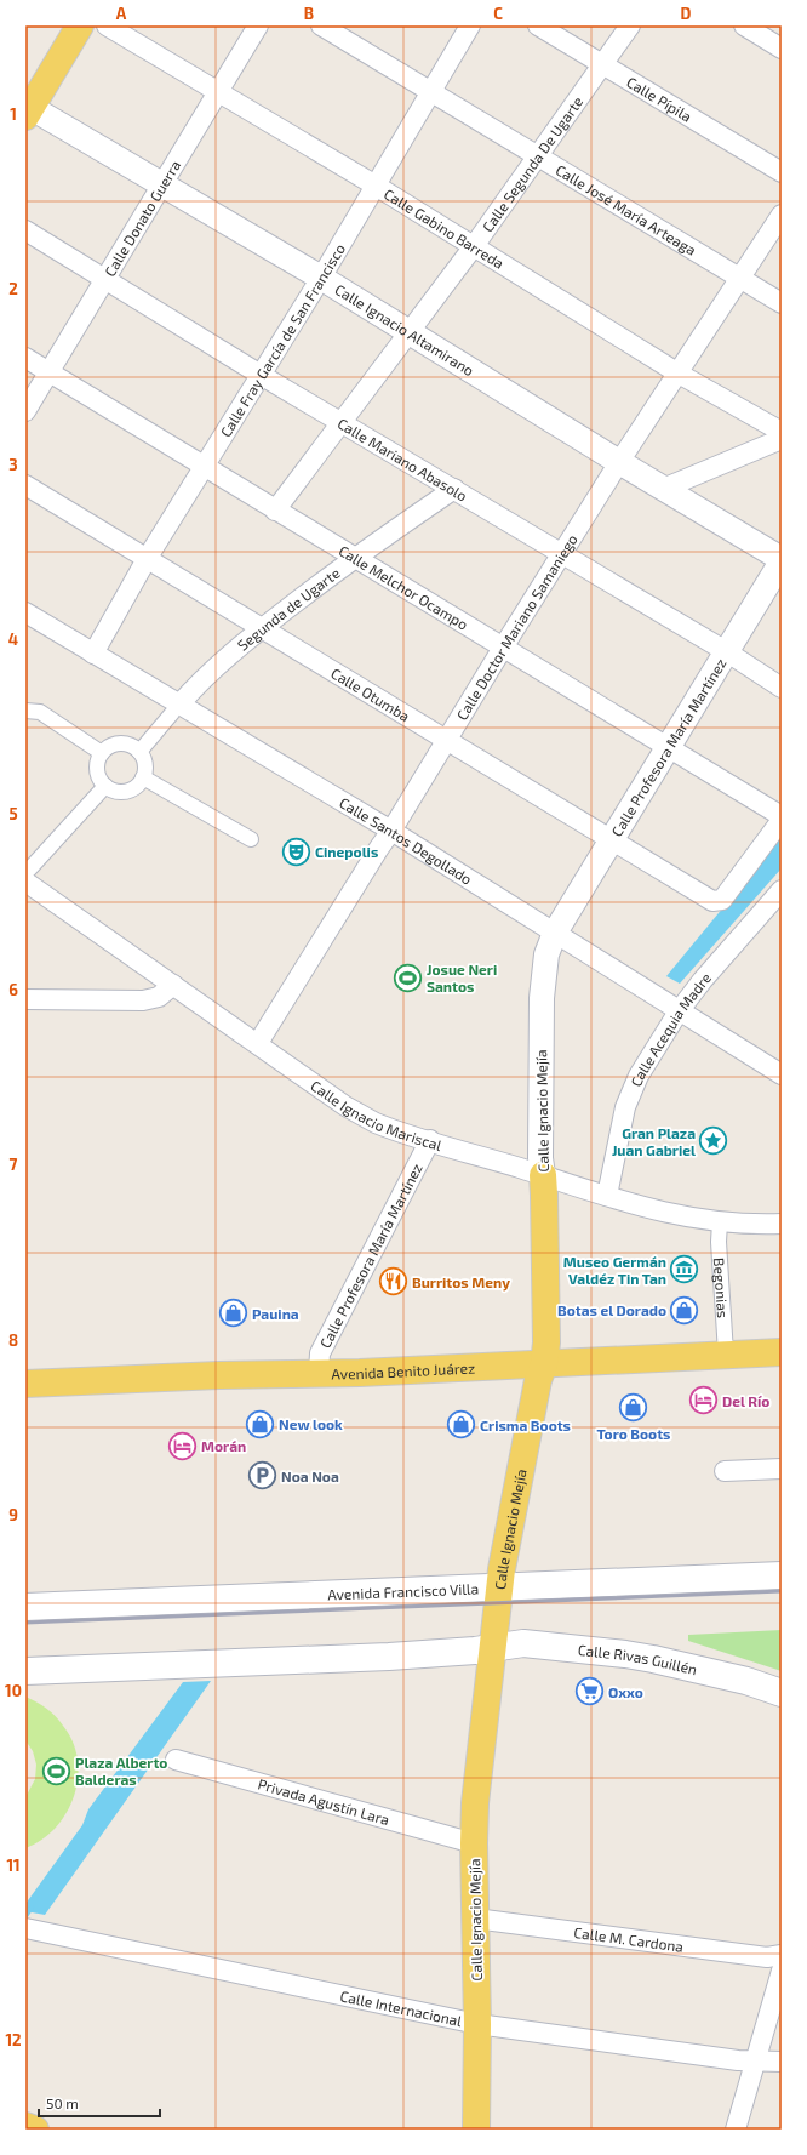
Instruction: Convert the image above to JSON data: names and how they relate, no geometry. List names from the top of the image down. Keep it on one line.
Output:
{"streets":{"main road":["Calle Ignacio Mejía","Avenida Benito Juárez","Avenida Francisco Villa","Calle Rivas Guillén"],"street":["Calle Pípila","Calle Segunda De Ugarte","Calle José María Arteaga","Calle Donato Guerra","Calle Gabino Barreda","Calle Ignacio Altamirano","Calle Fray García de San Francisco","Calle Mariano Abasolo","Calle Melchor Ocampo","Segunda de Ugarte","Calle Doctor Mariano Samaniego","Calle Otumba","Calle Profesora María Martínez","Calle Santos Degollado","Calle Acequia Madre","Calle Ignacio Mariscal","Begonias","Privada Agustín Lara","Calle M. Cardona","Calle Internacional"]},"crossings":[["Calle Pípila","Calle Segunda De Ugarte"],["Calle Segunda De Ugarte","Calle José María Arteaga"],["Calle Segunda De Ugarte","Calle Gabino Barreda"],["Calle Segunda De Ugarte","Calle Ignacio Altamirano"],["Calle Segunda De Ugarte","Calle Mariano Abasolo"],["Calle Segunda De Ugarte","Calle Melchor Ocampo"],["Calle José María Arteaga","Calle Fray García de San Francisco"],["Calle José María Arteaga","Calle Doctor Mariano Samaniego"],["Calle Donato Guerra","Calle Gabino Barreda"],["Calle Donato Guerra","Calle Ignacio Altamirano"],["Calle Donato Guerra","Calle Mariano Abasolo"],["Calle Donato Guerra","Calle Melchor Ocampo"],["Calle Gabino Barreda","Calle Fray García de San Francisco"],["Calle Gabino Barreda","Calle Doctor Mariano Samaniego"],["Calle Ignacio Altamirano","Calle Fray García de San Francisco"],["Calle Ignacio Altamirano","Calle Doctor Mariano Samaniego"],["Calle Ignacio Altamirano","Calle Profesora María Martínez"],["Calle Fray García de San Francisco","Calle Mariano Abasolo"],["Calle Fray García de San Francisco","Calle Melchor Ocampo"],["Calle Fray García de San Francisco","Calle Otumba"],["Calle Fray García de San Francisco","Calle Santos Degollado"],["Calle Mariano Abasolo","Segunda de Ugarte"],["Calle Mariano Abasolo","Calle Doctor Mariano Samaniego"],["Calle Mariano Abasolo","Calle Profesora María Martínez"],["Calle Melchor Ocampo","Segunda de Ugarte"],["Calle Melchor Ocampo","Calle Doctor Mariano Samaniego"],["Calle Melchor Ocampo","Calle Otumba"],["Calle Melchor Ocampo","Calle Profesora María Martínez"],["Segunda de Ugarte","Calle Otumba"],["Segunda de Ugarte","Calle Santos Degollado"],["Calle Doctor Mariano Samaniego","Calle Otumba"],["Calle Doctor Mariano Samaniego","Calle Santos Degollado"],["Calle Doctor Mariano Samaniego","Calle Ignacio Mariscal"],["Calle Otumba","Calle Profesora María Martínez"],["Calle Profesora María Martínez","Calle Santos Degollado"],["Calle Profesora María Martínez","Calle Ignacio Mejía"],["Calle Profesora María Martínez","Calle Ignacio Mariscal"],["Calle Profesora María Martínez","Avenida Benito Juárez"],["Calle Santos Degollado","Calle Acequia Madre"],["Calle Santos Degollado","Calle Ignacio Mejía"],["Calle Acequia Madre","Calle Ignacio Mariscal"],["Calle Ignacio Mejía","Calle Ignacio Mariscal"],["Calle Ignacio Mejía","Avenida Benito Juárez"],["Calle Ignacio Mejía","Avenida Francisco Villa"],["Calle Ignacio Mejía","Calle Rivas Guillén"],["Calle Ignacio Mejía","Privada Agustín Lara"],["Calle Ignacio Mejía","Calle M. Cardona"],["Calle Ignacio Mejía","Calle Internacional"],["Calle Ignacio Mariscal","Begonias"],["Begonias","Avenida Benito Juárez"]],"places":{"theatre":["Cinepolis"],"sports":["Josue Neri Santos","Plaza Alberto Balderas"],"place":["Gran Plaza Juan Gabriel"],"museum":["Museo Germán Valdéz Tin Tan"],"restaurant":["Burritos Meny"],"shop":["Botas el Dorado","Pauina","Toro Boots","New look","Crisma Boots"],"hotel":["Del Río","Morán"],"parking":["Noa Noa"],"supermarket":["Oxxo"]},"scale_bar":"50 m","grid":{"columns":["A","B","C","D"],"rows":["1","2","3","4","5","6","7","8","9","10","11","12"]}}
